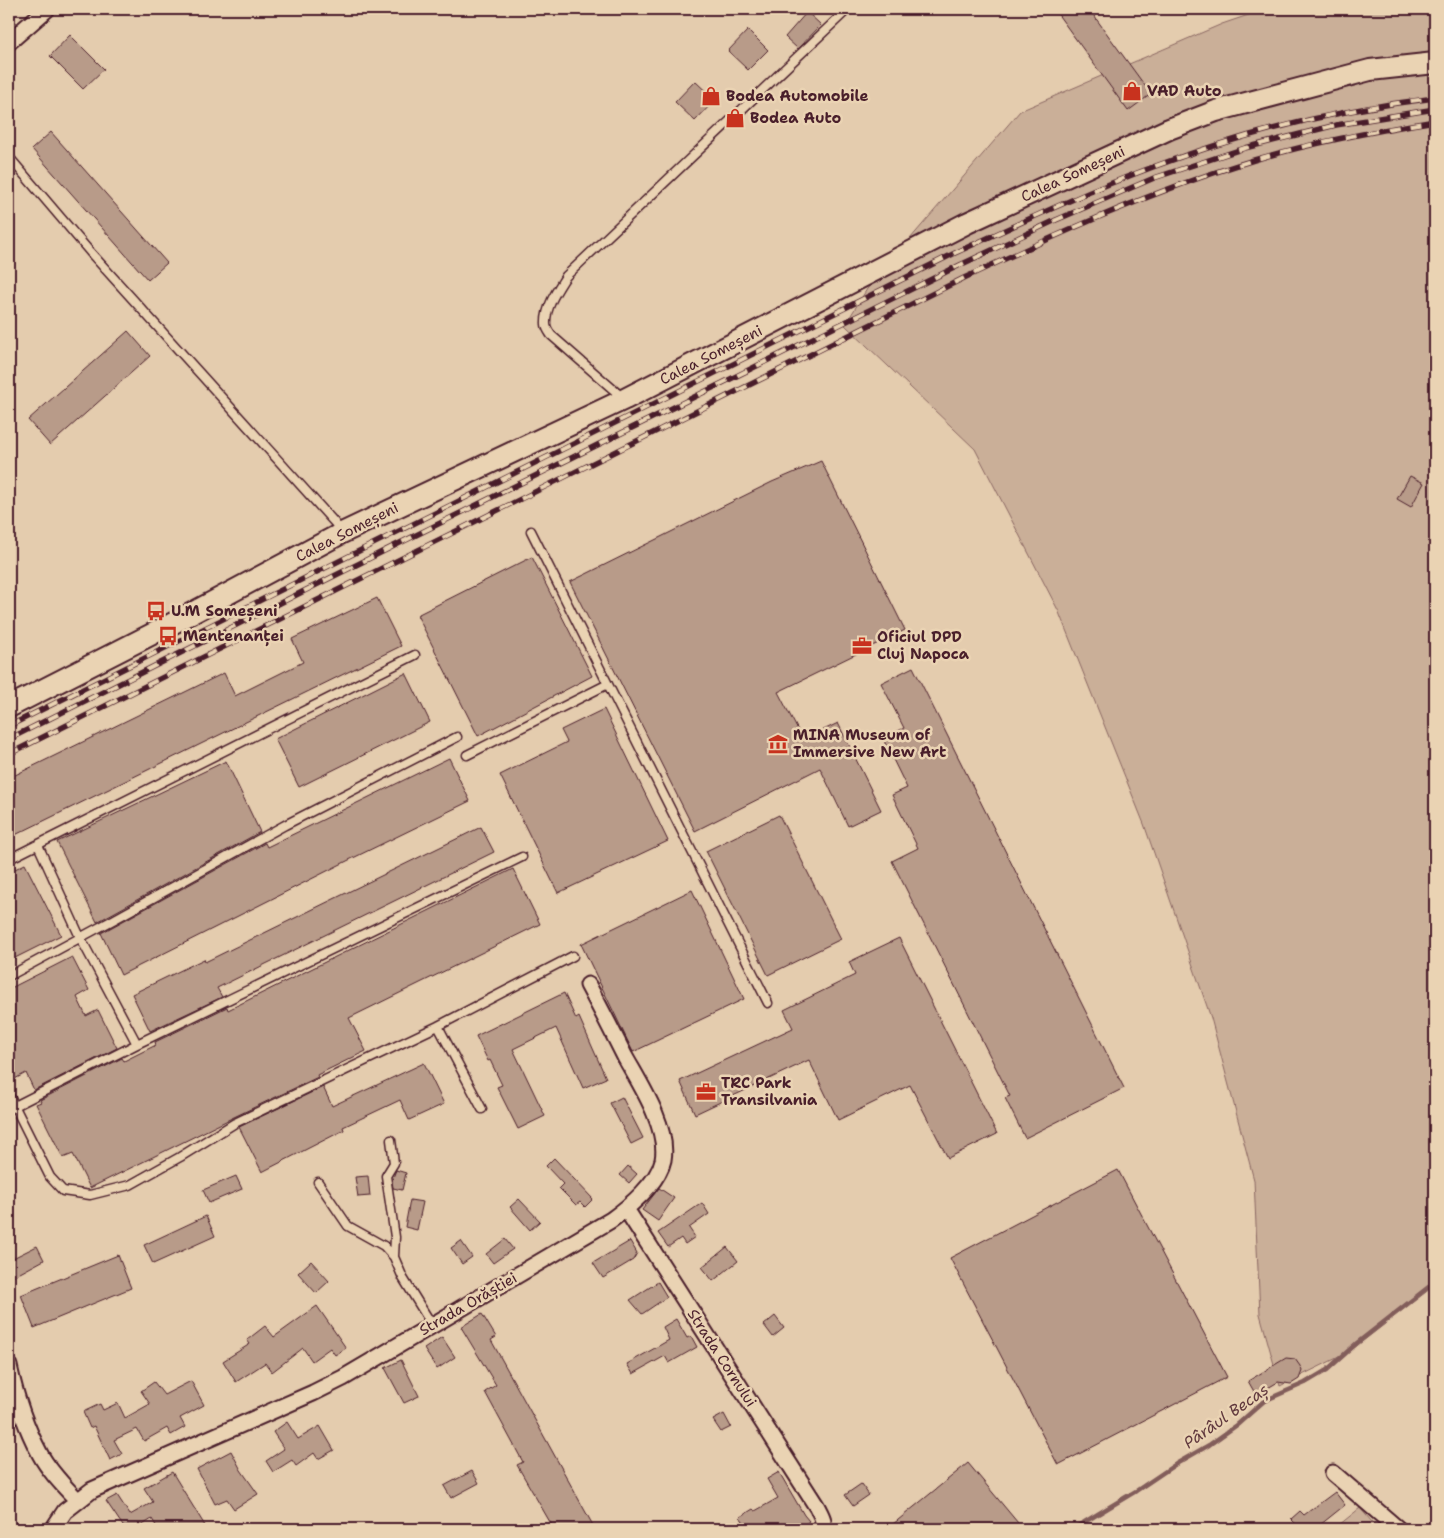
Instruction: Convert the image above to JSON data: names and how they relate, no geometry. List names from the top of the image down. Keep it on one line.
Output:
{"streets":{"main road":["Calea Someșeni"],"street":["Strada Orăștiei","Strada Cornului"]},"crossings":[["Strada Orăștiei","Strada Cornului"]],"water":["Pârâul Becaș"],"places":{"shop":["VAD Auto","Bodea Automobile","Bodea Auto"],"bus stop":["U.M Someșeni","Mentenanței"],"office":["Oficiul DPD Cluj Napoca","TRC Park Transilvania"],"museum":["MINA Museum of Immersive New Art"]}}
